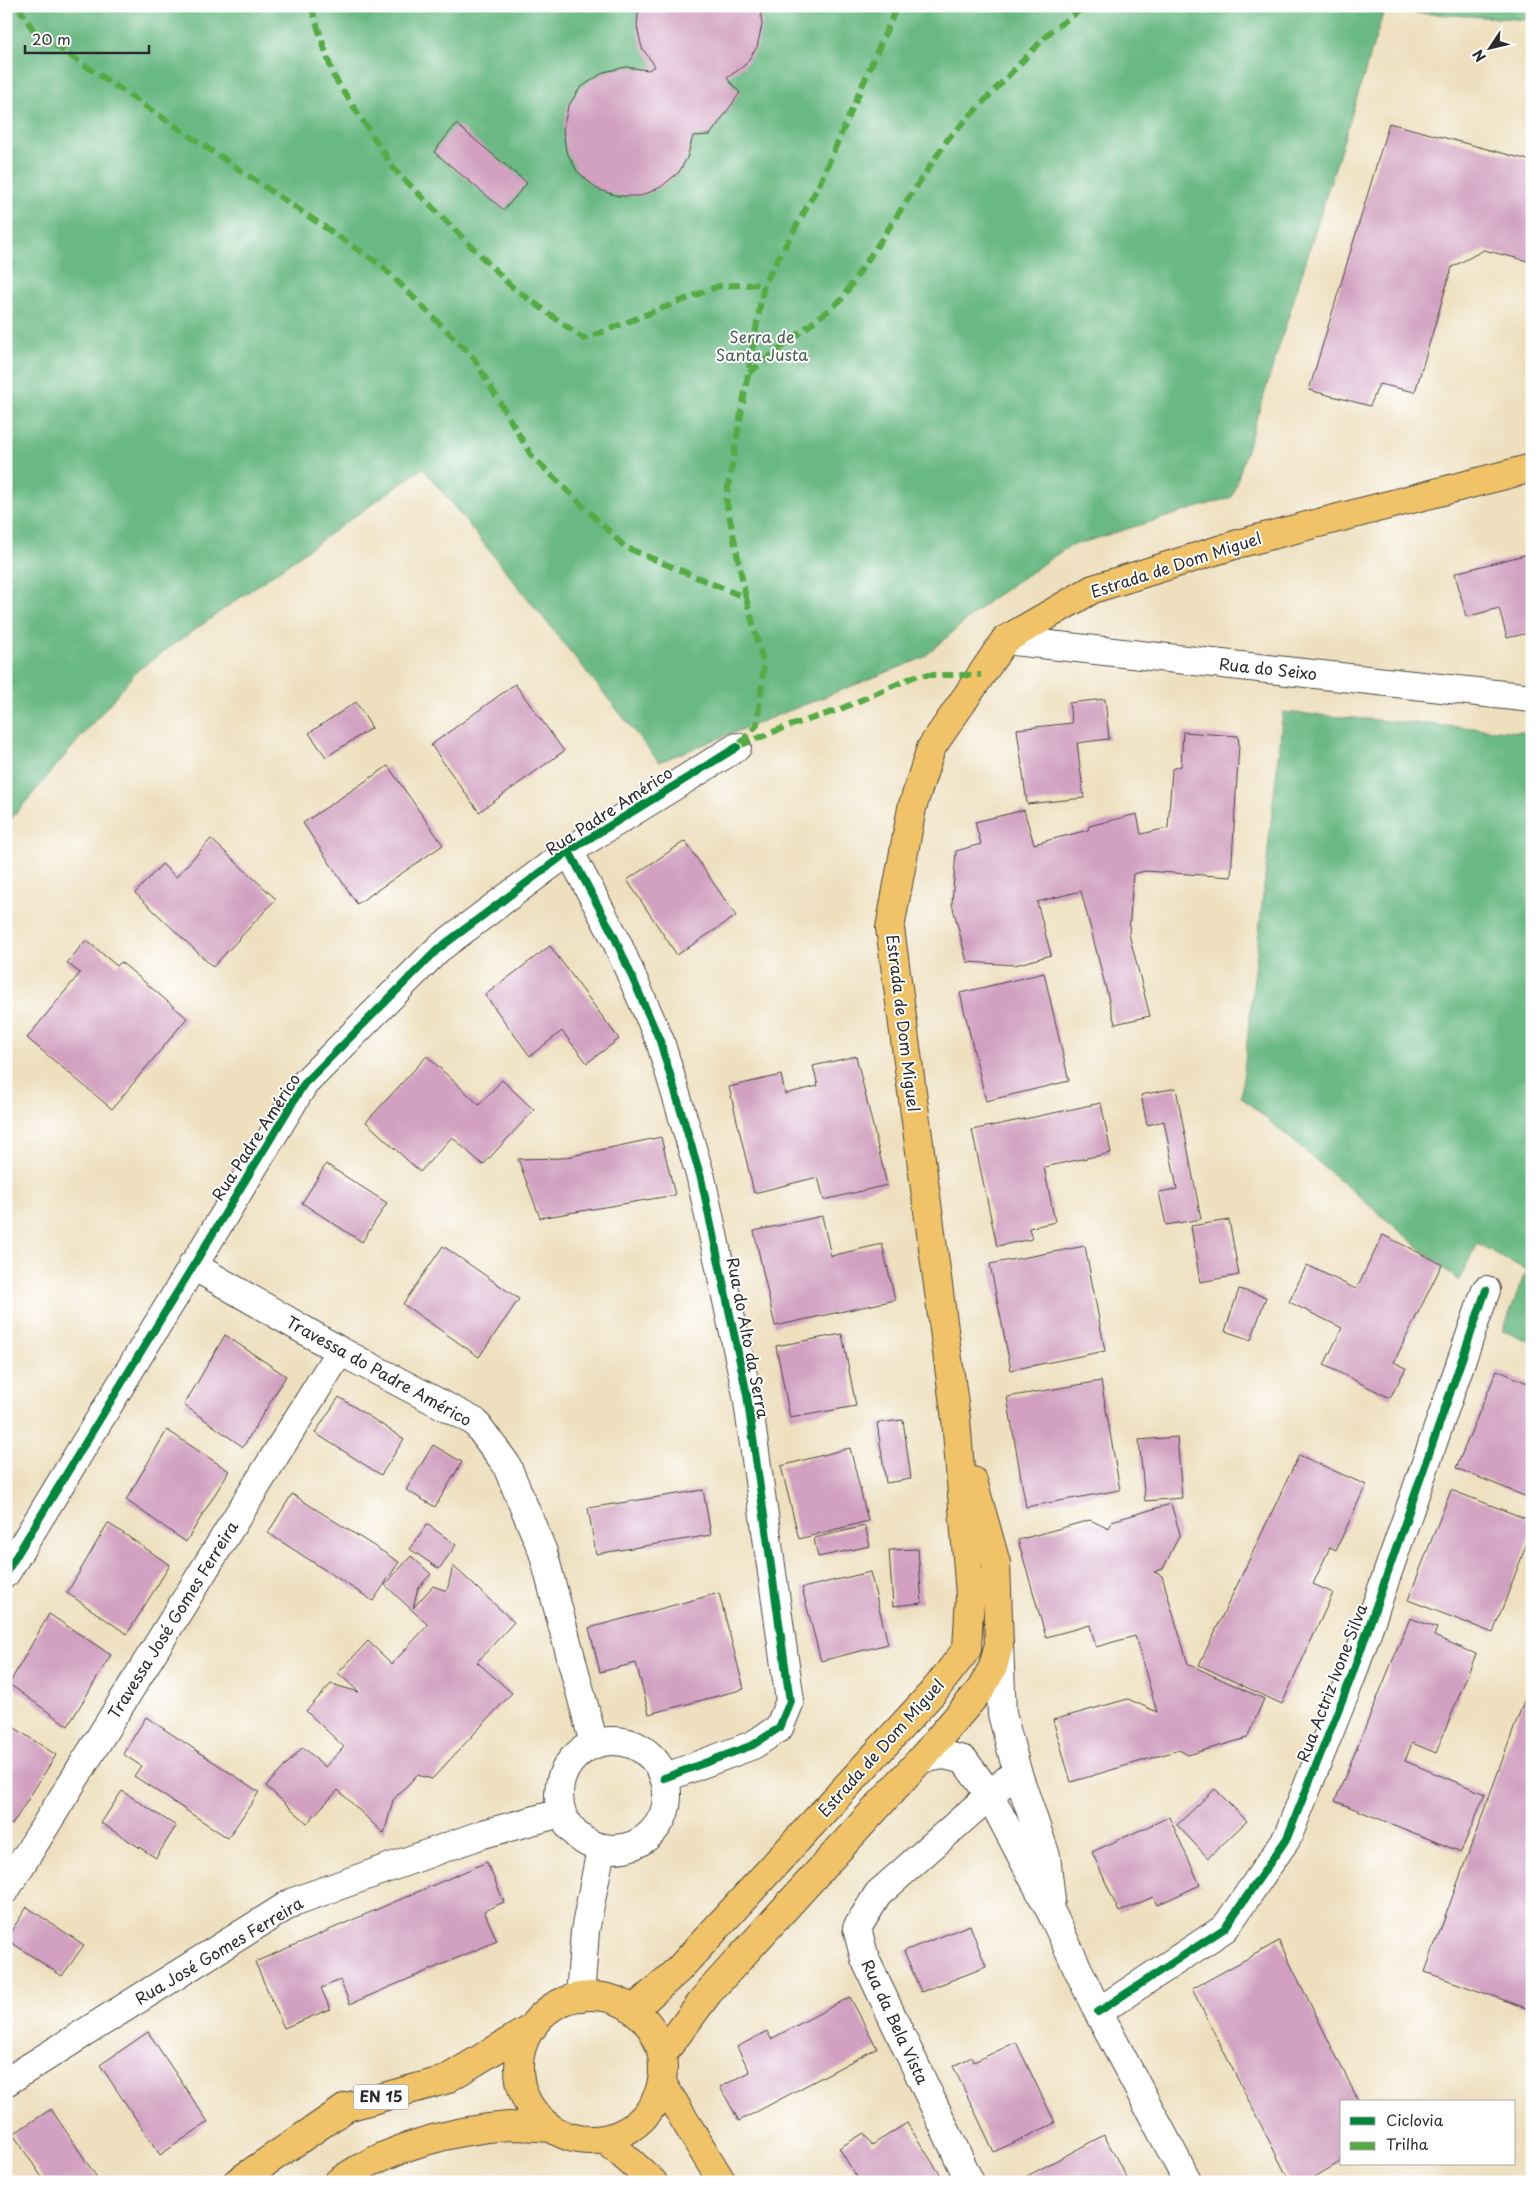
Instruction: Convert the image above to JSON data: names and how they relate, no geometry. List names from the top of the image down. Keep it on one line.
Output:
{"streets":{"main road":["Estrada de Dom Miguel","EN 15"],"street":["Rua do Seixo","Rua Padre Américo","Rua do Alto da Serra","Travessa do Padre Américo","Travessa José Gomes Ferreira","Rua Actriz Ivone Silva","Rua José Gomes Ferreira","Rua da Bela Vista"]},"crossings":[["Estrada de Dom Miguel","Rua do Seixo"],["Estrada de Dom Miguel","Rua Actriz Ivone Silva"],["Estrada de Dom Miguel","Rua da Bela Vista"],["Estrada de Dom Miguel","EN 15"],["Rua Padre Américo","Rua do Alto da Serra"],["Rua Padre Américo","Travessa do Padre Américo"],["Rua do Alto da Serra","Travessa do Padre Américo"],["Rua do Alto da Serra","Rua José Gomes Ferreira"],["Travessa do Padre Américo","Travessa José Gomes Ferreira"],["Travessa do Padre Américo","Rua José Gomes Ferreira"]],"parks":["Serra de Santa Justa"],"legend":["Ciclovia","Trilha"],"scale_bar":"20 m","north":"bottom left"}
